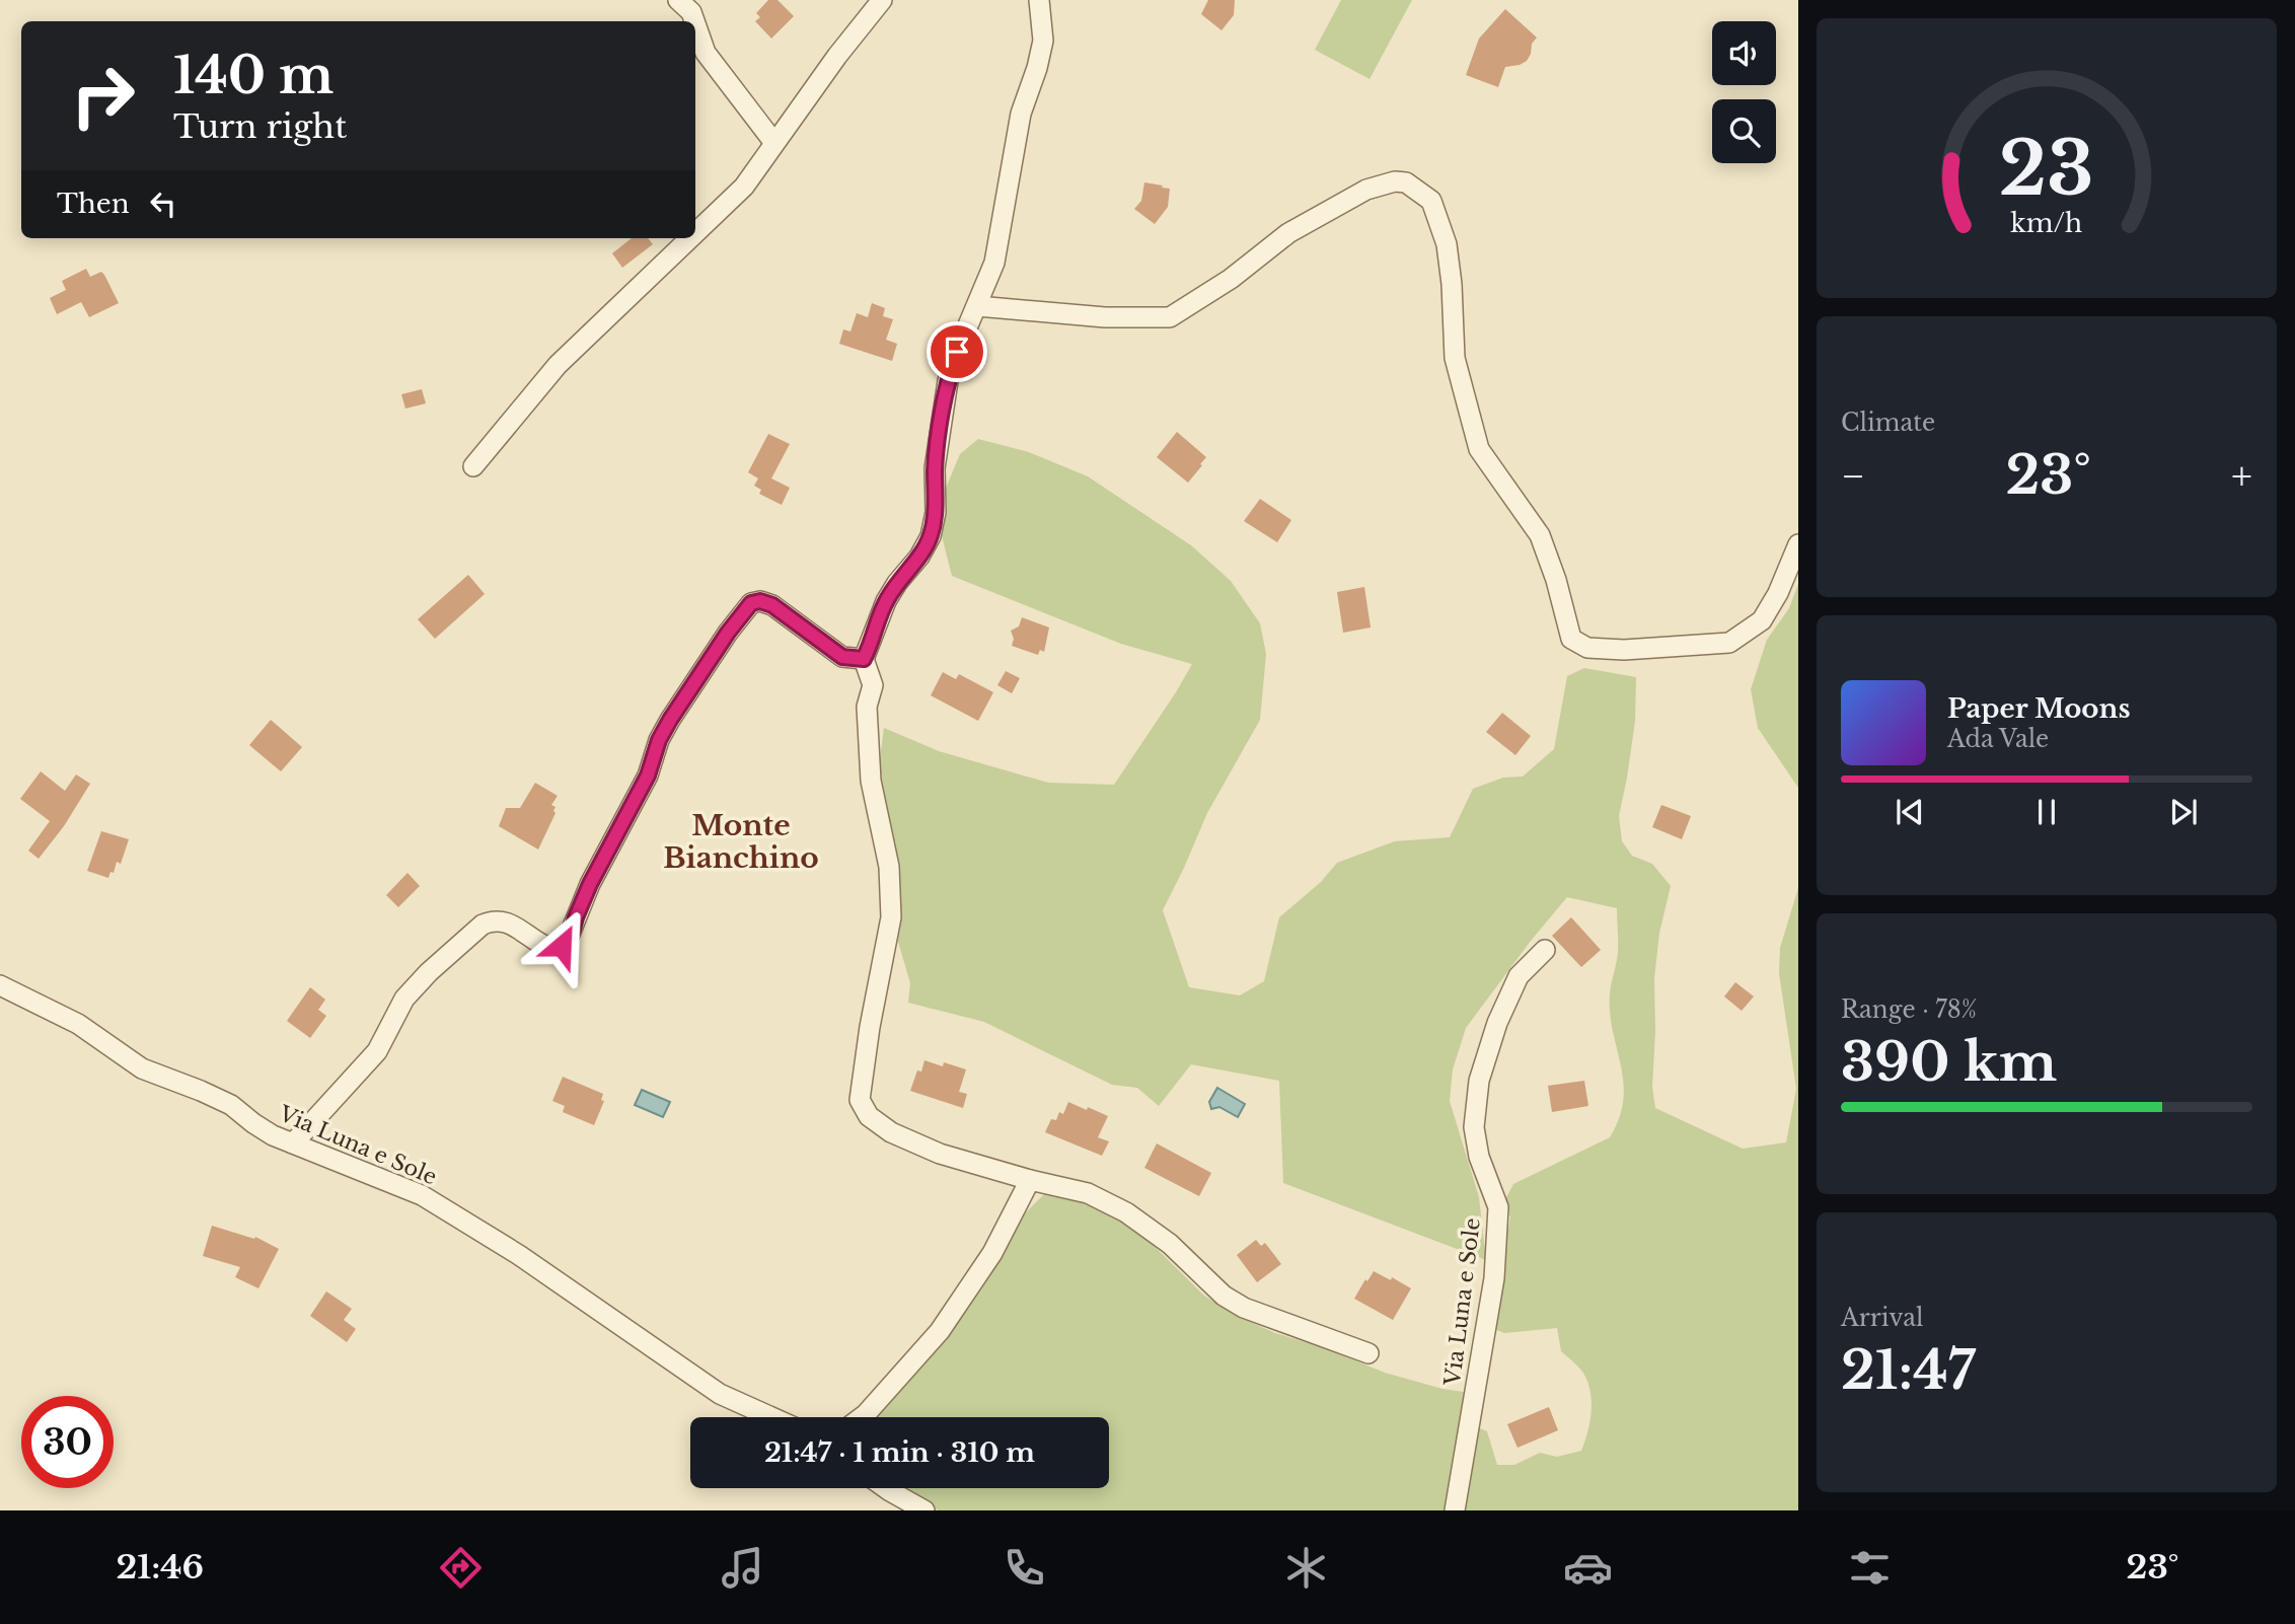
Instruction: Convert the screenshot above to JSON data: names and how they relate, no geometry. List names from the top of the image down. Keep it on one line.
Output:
{"streets":{"street":["Via Luna e Sole"]},"districts":["Monte Bianchino"],"page":{"turn":["140 m","Turn right"],"then":"Then","tile":["Climate",["Range · 78%","390 km"],["Arrival","21:47"]],"heat":["−","23°","+"],"song":["Paper Moons","Ada Vale"],"limit":"30","trip":"21:47 · 1 min · 310 m","tabs":["21:46","23°"],"gauge":["23","km/h"]}}
